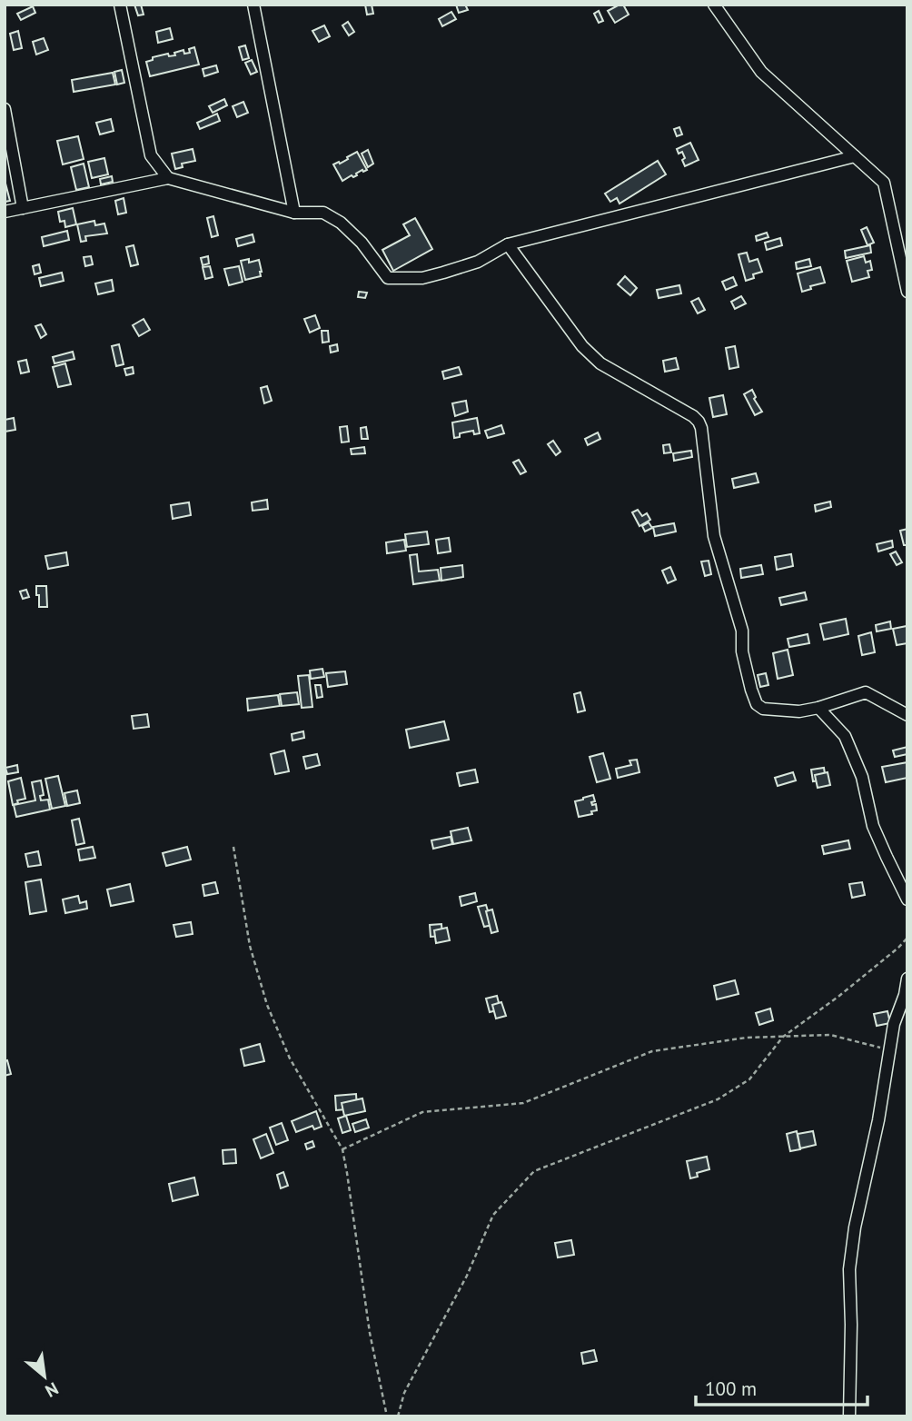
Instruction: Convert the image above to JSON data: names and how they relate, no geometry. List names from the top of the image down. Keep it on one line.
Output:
{"scale_bar":"100 m","north":"bottom right"}
